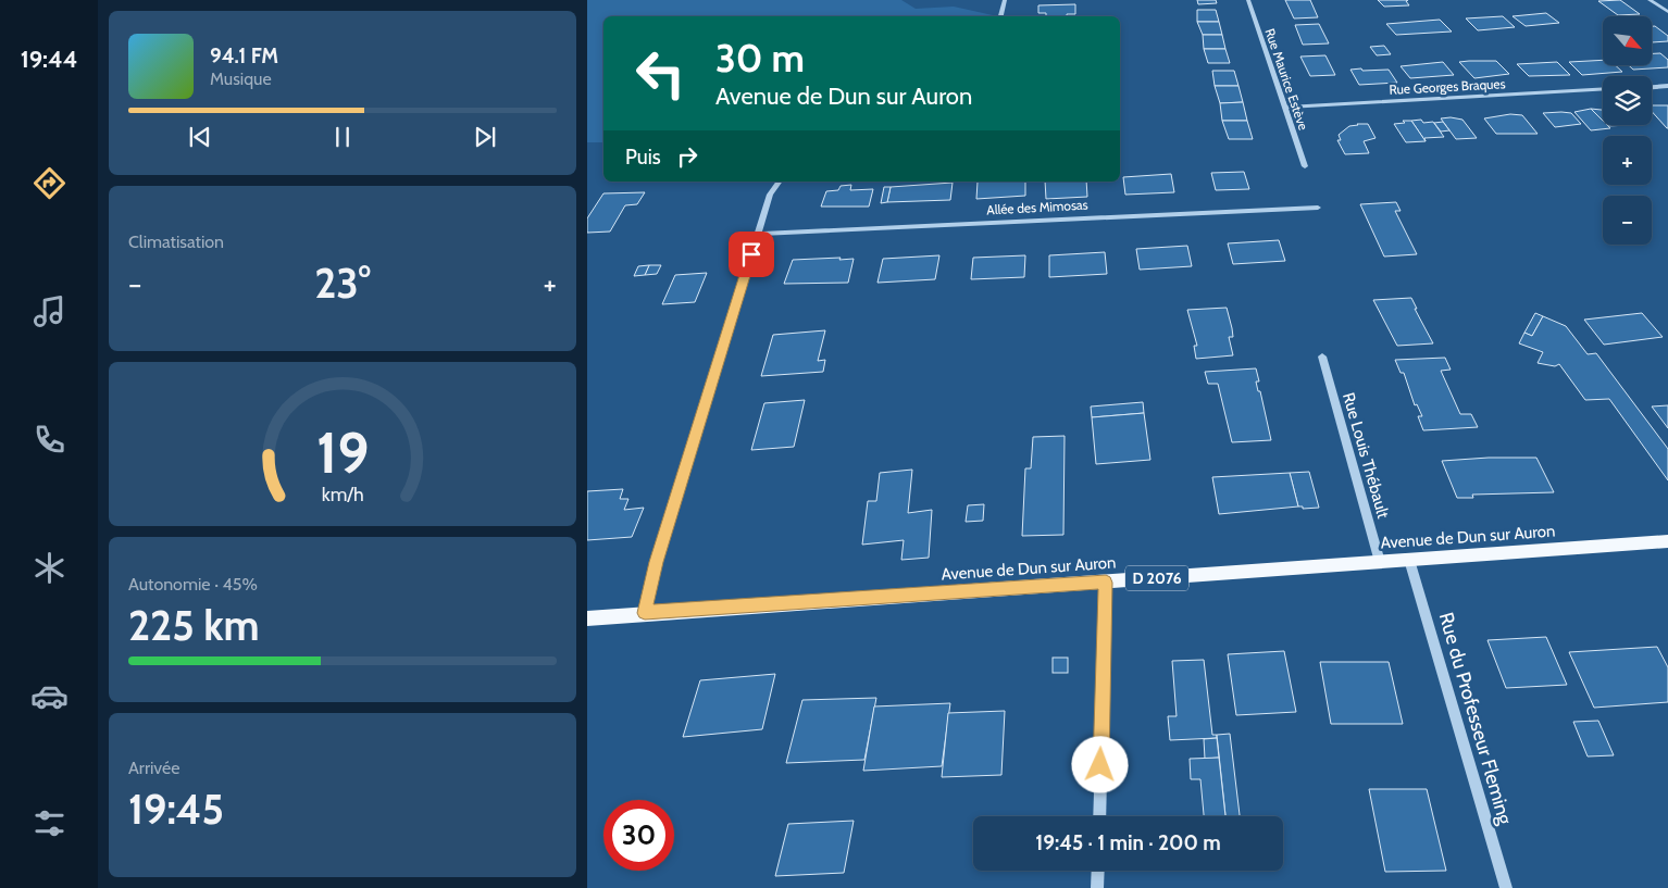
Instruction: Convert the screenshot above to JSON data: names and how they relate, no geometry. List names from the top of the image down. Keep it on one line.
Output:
{"streets":{"main road":["Avenue de Dun sur Auron","D 2076"],"street":["Rue Maurice Estève","Rue Georges Braques","Allée des Mimosas","Rue Louis Thébault","Rue du Professeur Fleming"]},"crossings":[["Rue Maurice Estève","Rue Georges Braques"],["Rue Louis Thébault","Avenue de Dun sur Auron"],["Avenue de Dun sur Auron","Rue du Professeur Fleming"]],"north":"bottom right","page":{"tabs":"19:44","map_buttons":["+","−"],"turn":["30 m","Avenue de Dun sur Auron"],"song":["94.1 FM","Musique"],"then":"Puis","tile":["Climatisation",["Autonomie · 45%","225 km"],["Arrivée","19:45"]],"heat":["−","23°","+"],"limit":"30","trip":"19:45 · 1 min · 200 m","gauge":["19","km/h"]}}
